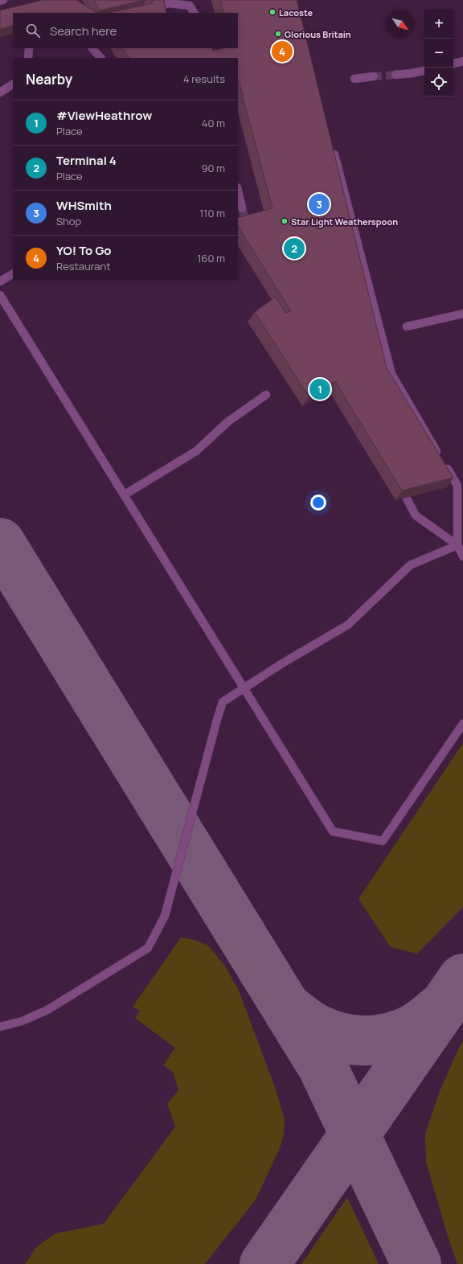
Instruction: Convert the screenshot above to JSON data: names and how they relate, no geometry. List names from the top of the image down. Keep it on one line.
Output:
{"places":["Lacoste","Glorious Britain","Star Light Weatherspoon"],"north":"bottom right","page":{"map_buttons":["+","−"],"search":"Search here","pins":["4","3","2","1"],"heading":["Nearby","4 results"],"list":[{"mark":"1","name":"#ViewHeathrow","note":"Place","value":"40 m"},{"mark":"2","name":"Terminal 4","note":"Place","value":"90 m"},{"mark":"3","name":"WHSmith","note":"Shop","value":"110 m"},{"mark":"4","name":"YO! To Go","note":"Restaurant","value":"160 m"}]}}
